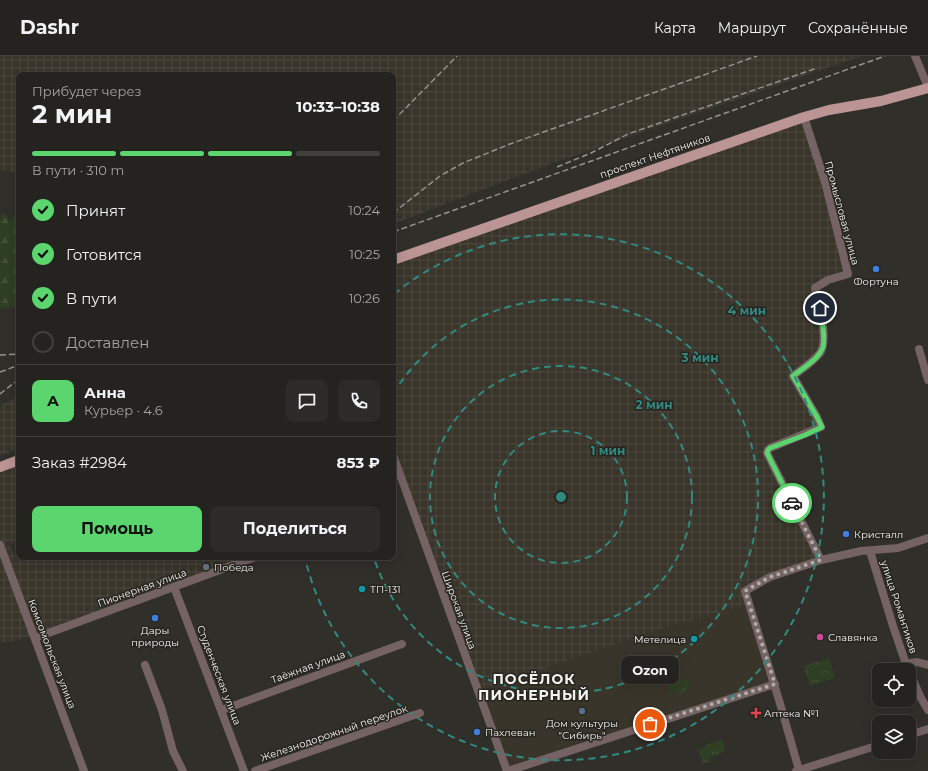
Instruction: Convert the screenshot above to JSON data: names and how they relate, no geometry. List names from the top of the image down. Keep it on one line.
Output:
{"streets":{"main road":["проспект Нефтяников"],"street":["Промысловая улица","Пионерная улица","улица Романтиков","Широкая улица","Комсомольская улица","Таёжная улица","Студенческая улица","Железнодорожный переулок"]},"crossings":[["проспект Нефтяников","Промысловая улица"],["Пионерная улица","Комсомольская улица"],["Пионерная улица","Студенческая улица"],["Таёжная улица","Студенческая улица"]],"districts":["ПОСЁЛОК ПИОНЕРНЫЙ"],"places":{"other":["Фортуна","Кристалл","Победа","ТП-131","Дары природы","Славянка","Метелица","Дом культуры \"Сибирь\"","Ozon","Пахлеван"],"health":["Аптека №1"]},"page":{"header":"Dashr","nav":["Карта","Маршрут","Сохранённые"],"heading":["2 мин","Прибудет через","10:33–10:38"],"panel":["Анна","Курьер · 4.6","Заказ #2984","853 ₽"],"bar":"В пути · 310 m","list":[["Принят","10:24"],["Готовится","10:25"],["В пути","10:26"],"Доставлен"],"round":"А","buttons":["Помощь","Поделиться"],"bubble":"Ozon"},"rings":["4 мин","3 мин","2 мин","1 мин"]}
